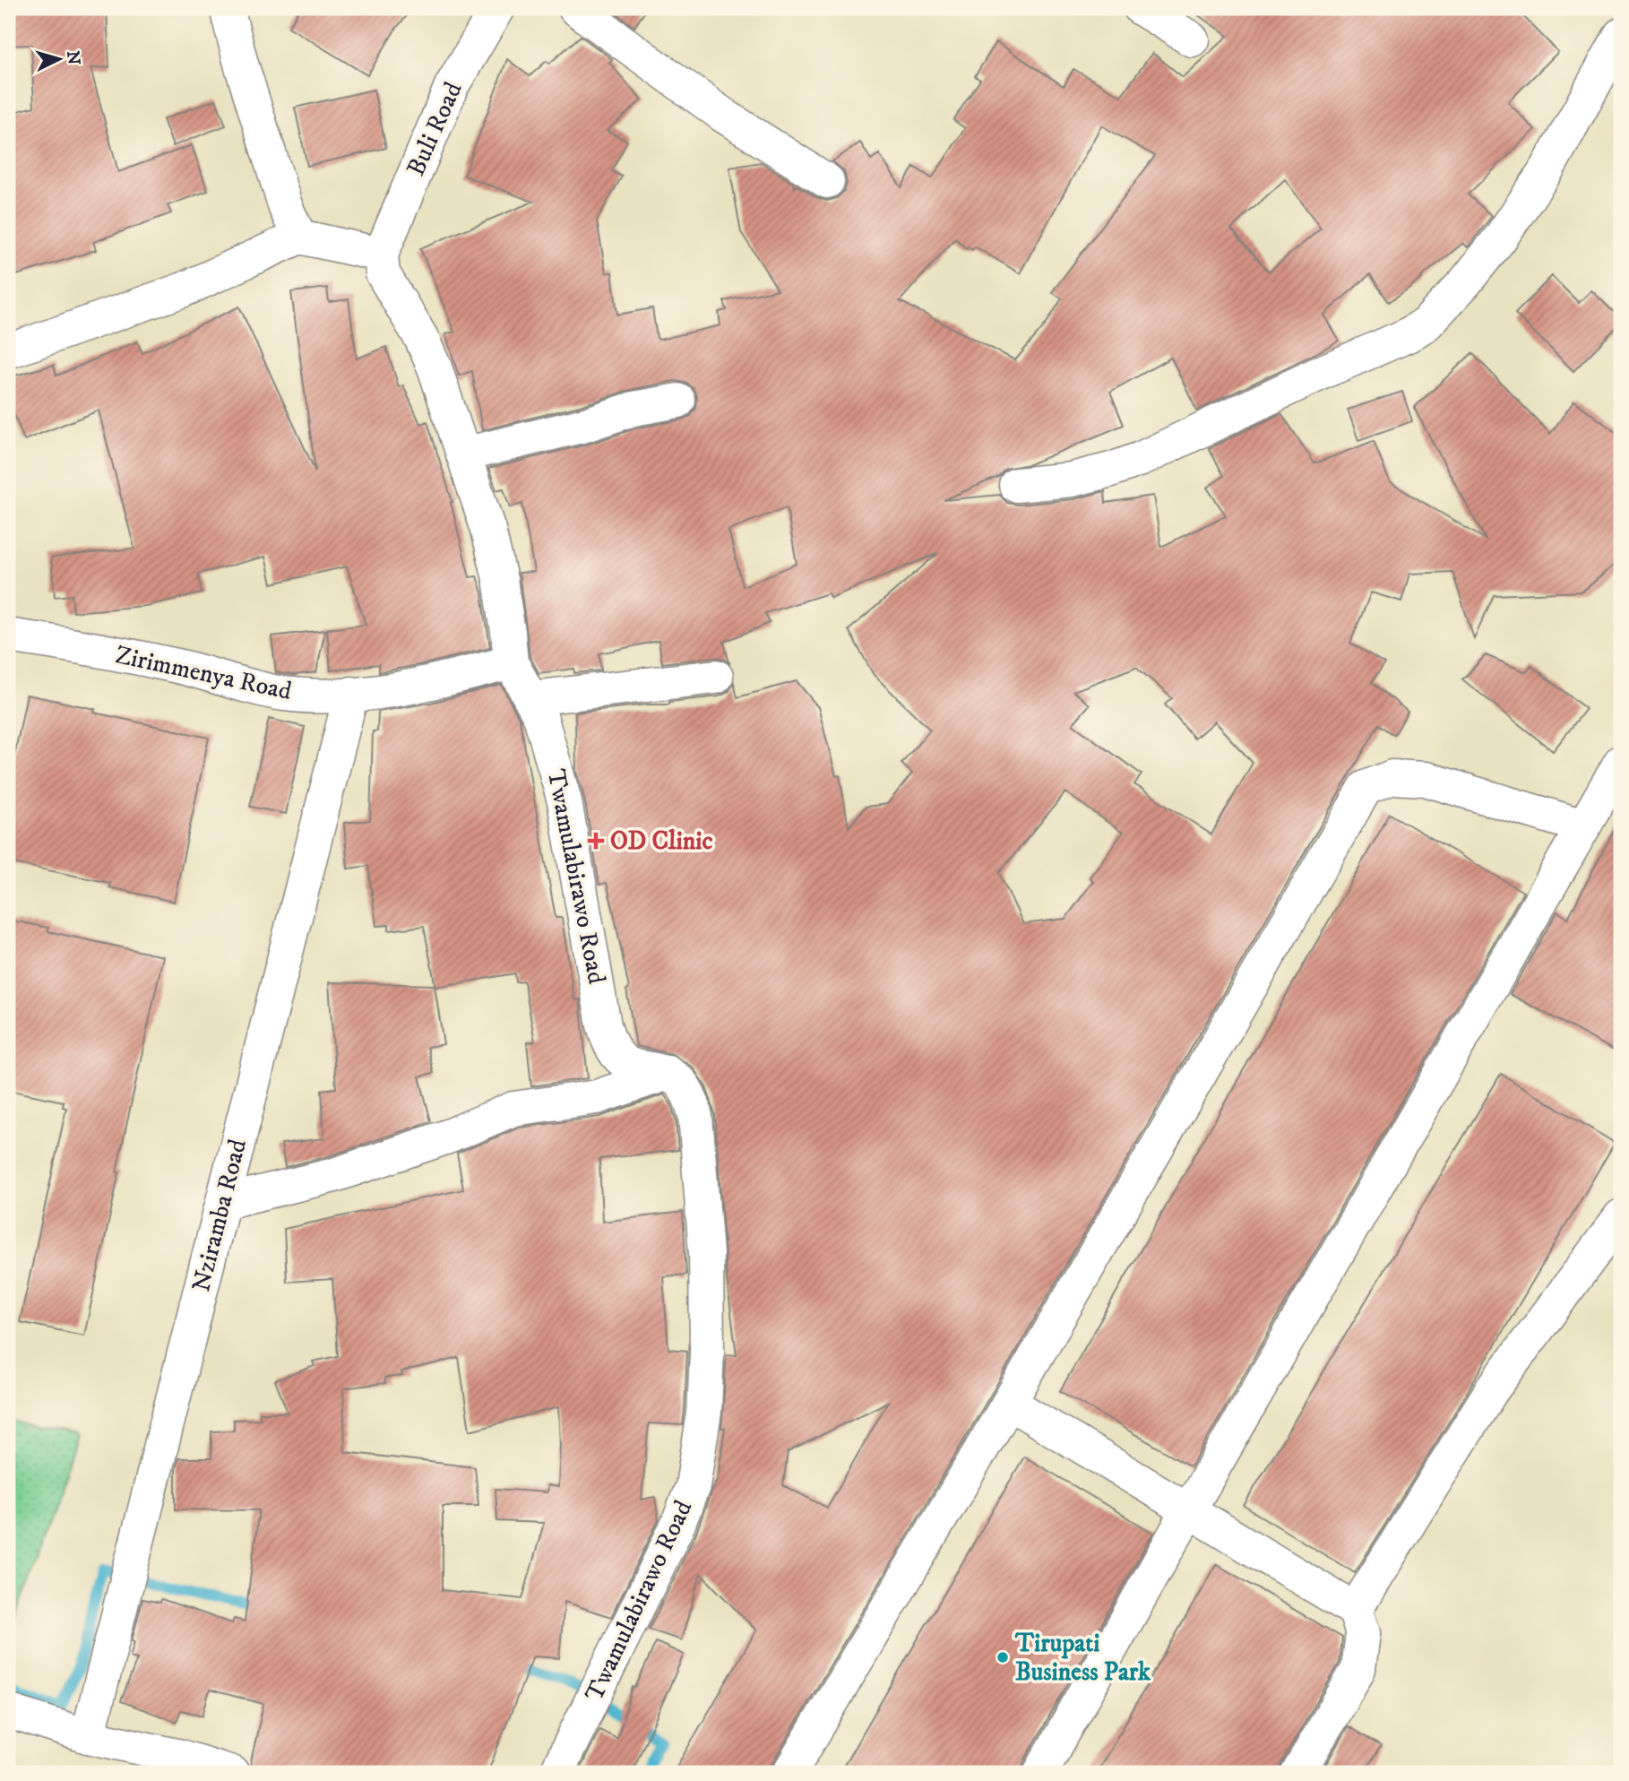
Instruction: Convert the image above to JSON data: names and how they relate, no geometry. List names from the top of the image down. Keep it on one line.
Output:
{"streets":{"street":["Buli Road","Zirimmenya Road","Twamulabirawo Road","Nziramba Road"]},"crossings":[["Buli Road","Twamulabirawo Road"],["Zirimmenya Road","Twamulabirawo Road"],["Zirimmenya Road","Nziramba Road"]],"places":{"health":["OD Clinic"],"other":["Tirupati Business Park"]},"north":"right"}
